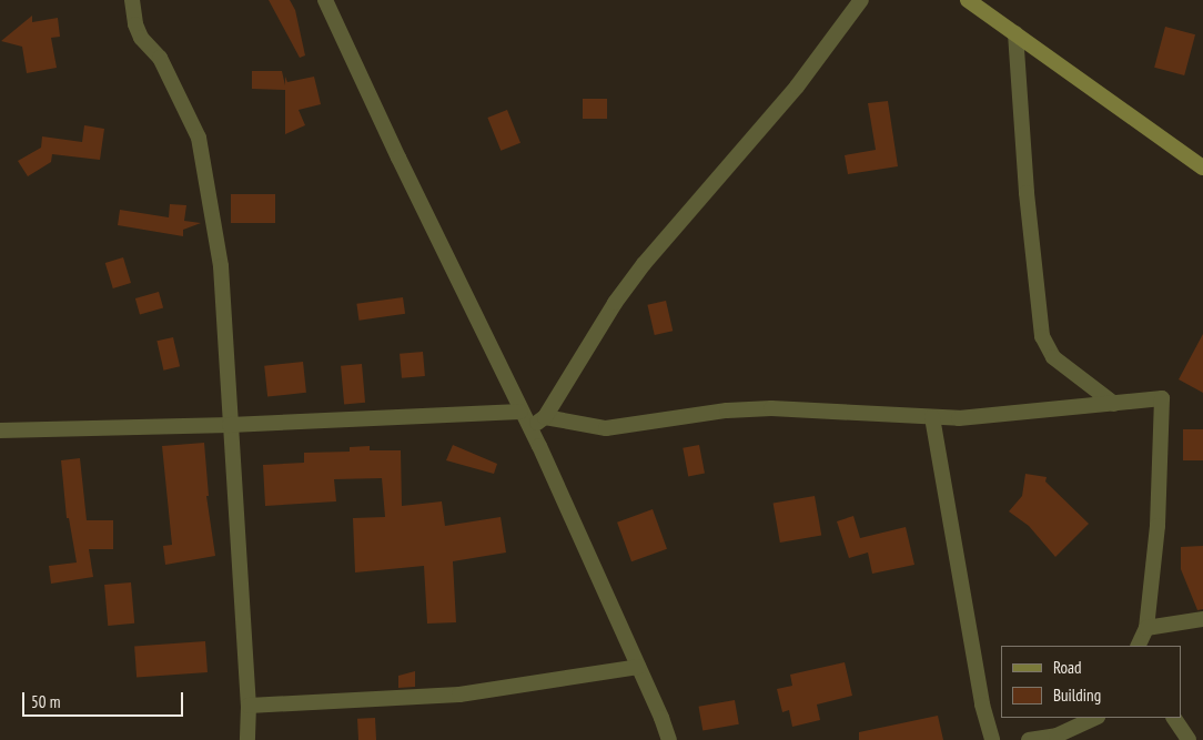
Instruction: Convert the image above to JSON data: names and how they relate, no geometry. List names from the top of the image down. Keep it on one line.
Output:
{"legend":["Road","Building"],"scale_bar":"50 m"}
